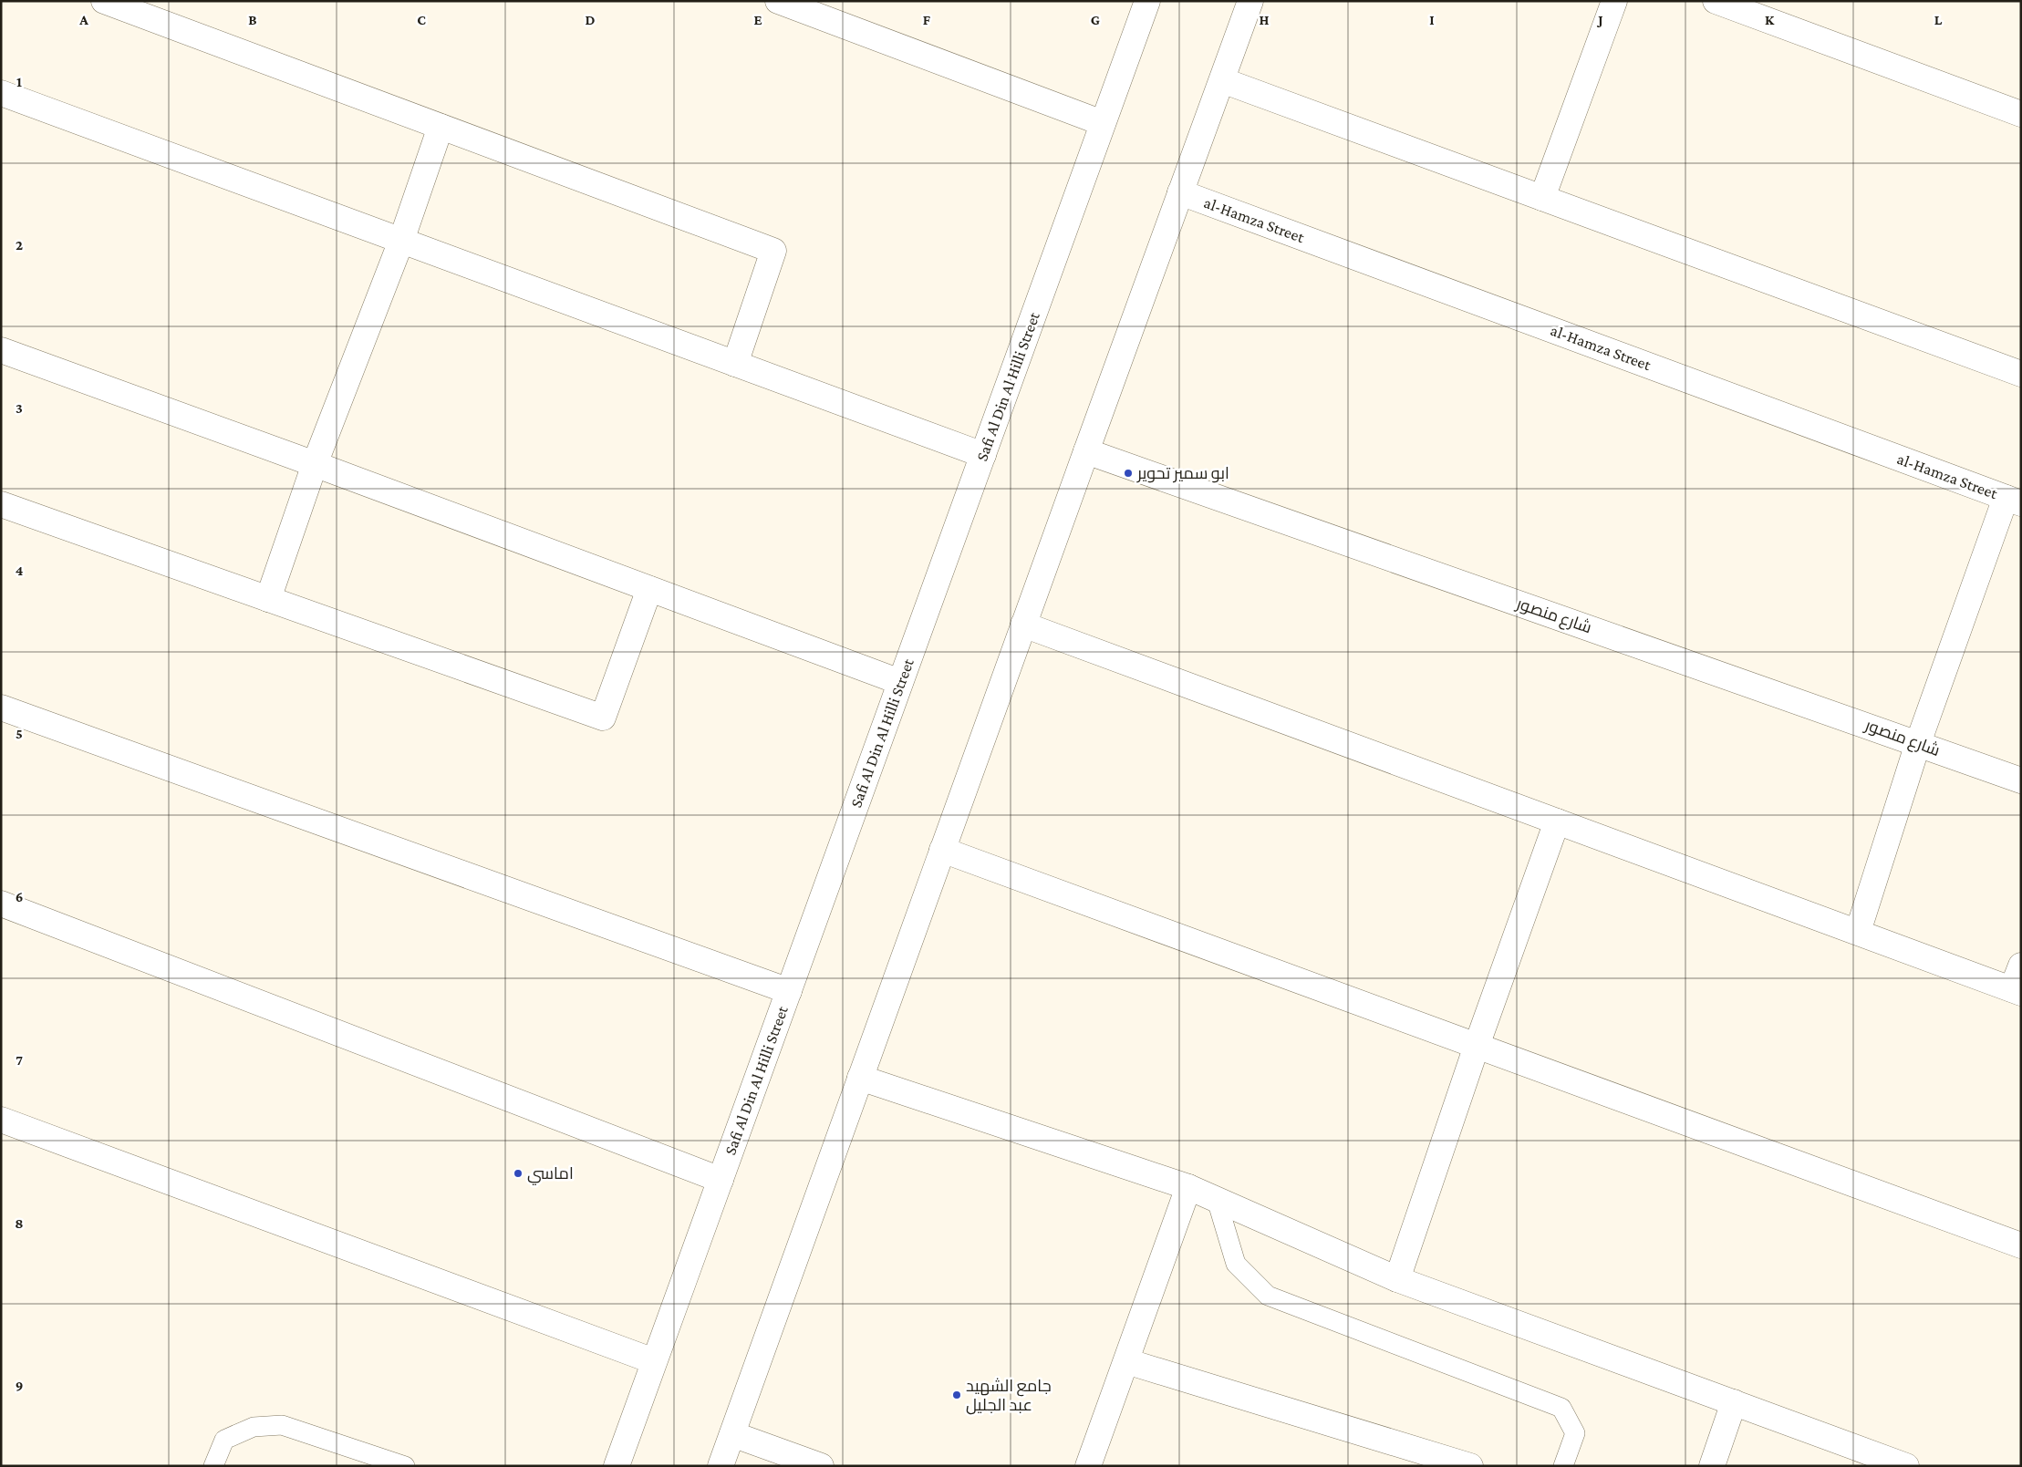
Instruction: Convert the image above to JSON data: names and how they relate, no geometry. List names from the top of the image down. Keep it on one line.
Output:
{"streets":{"street":["al-Hamza Street","Safi Al Din Al Hilli Street","شارع منصور"]},"places":["ابو سمير تحوير","اماسي","جامع الشهيد عبد الجليل"],"grid":{"columns":["A","B","C","D","E","F","G","H","I","J","K","L"],"rows":["1","2","3","4","5","6","7","8","9"]}}
